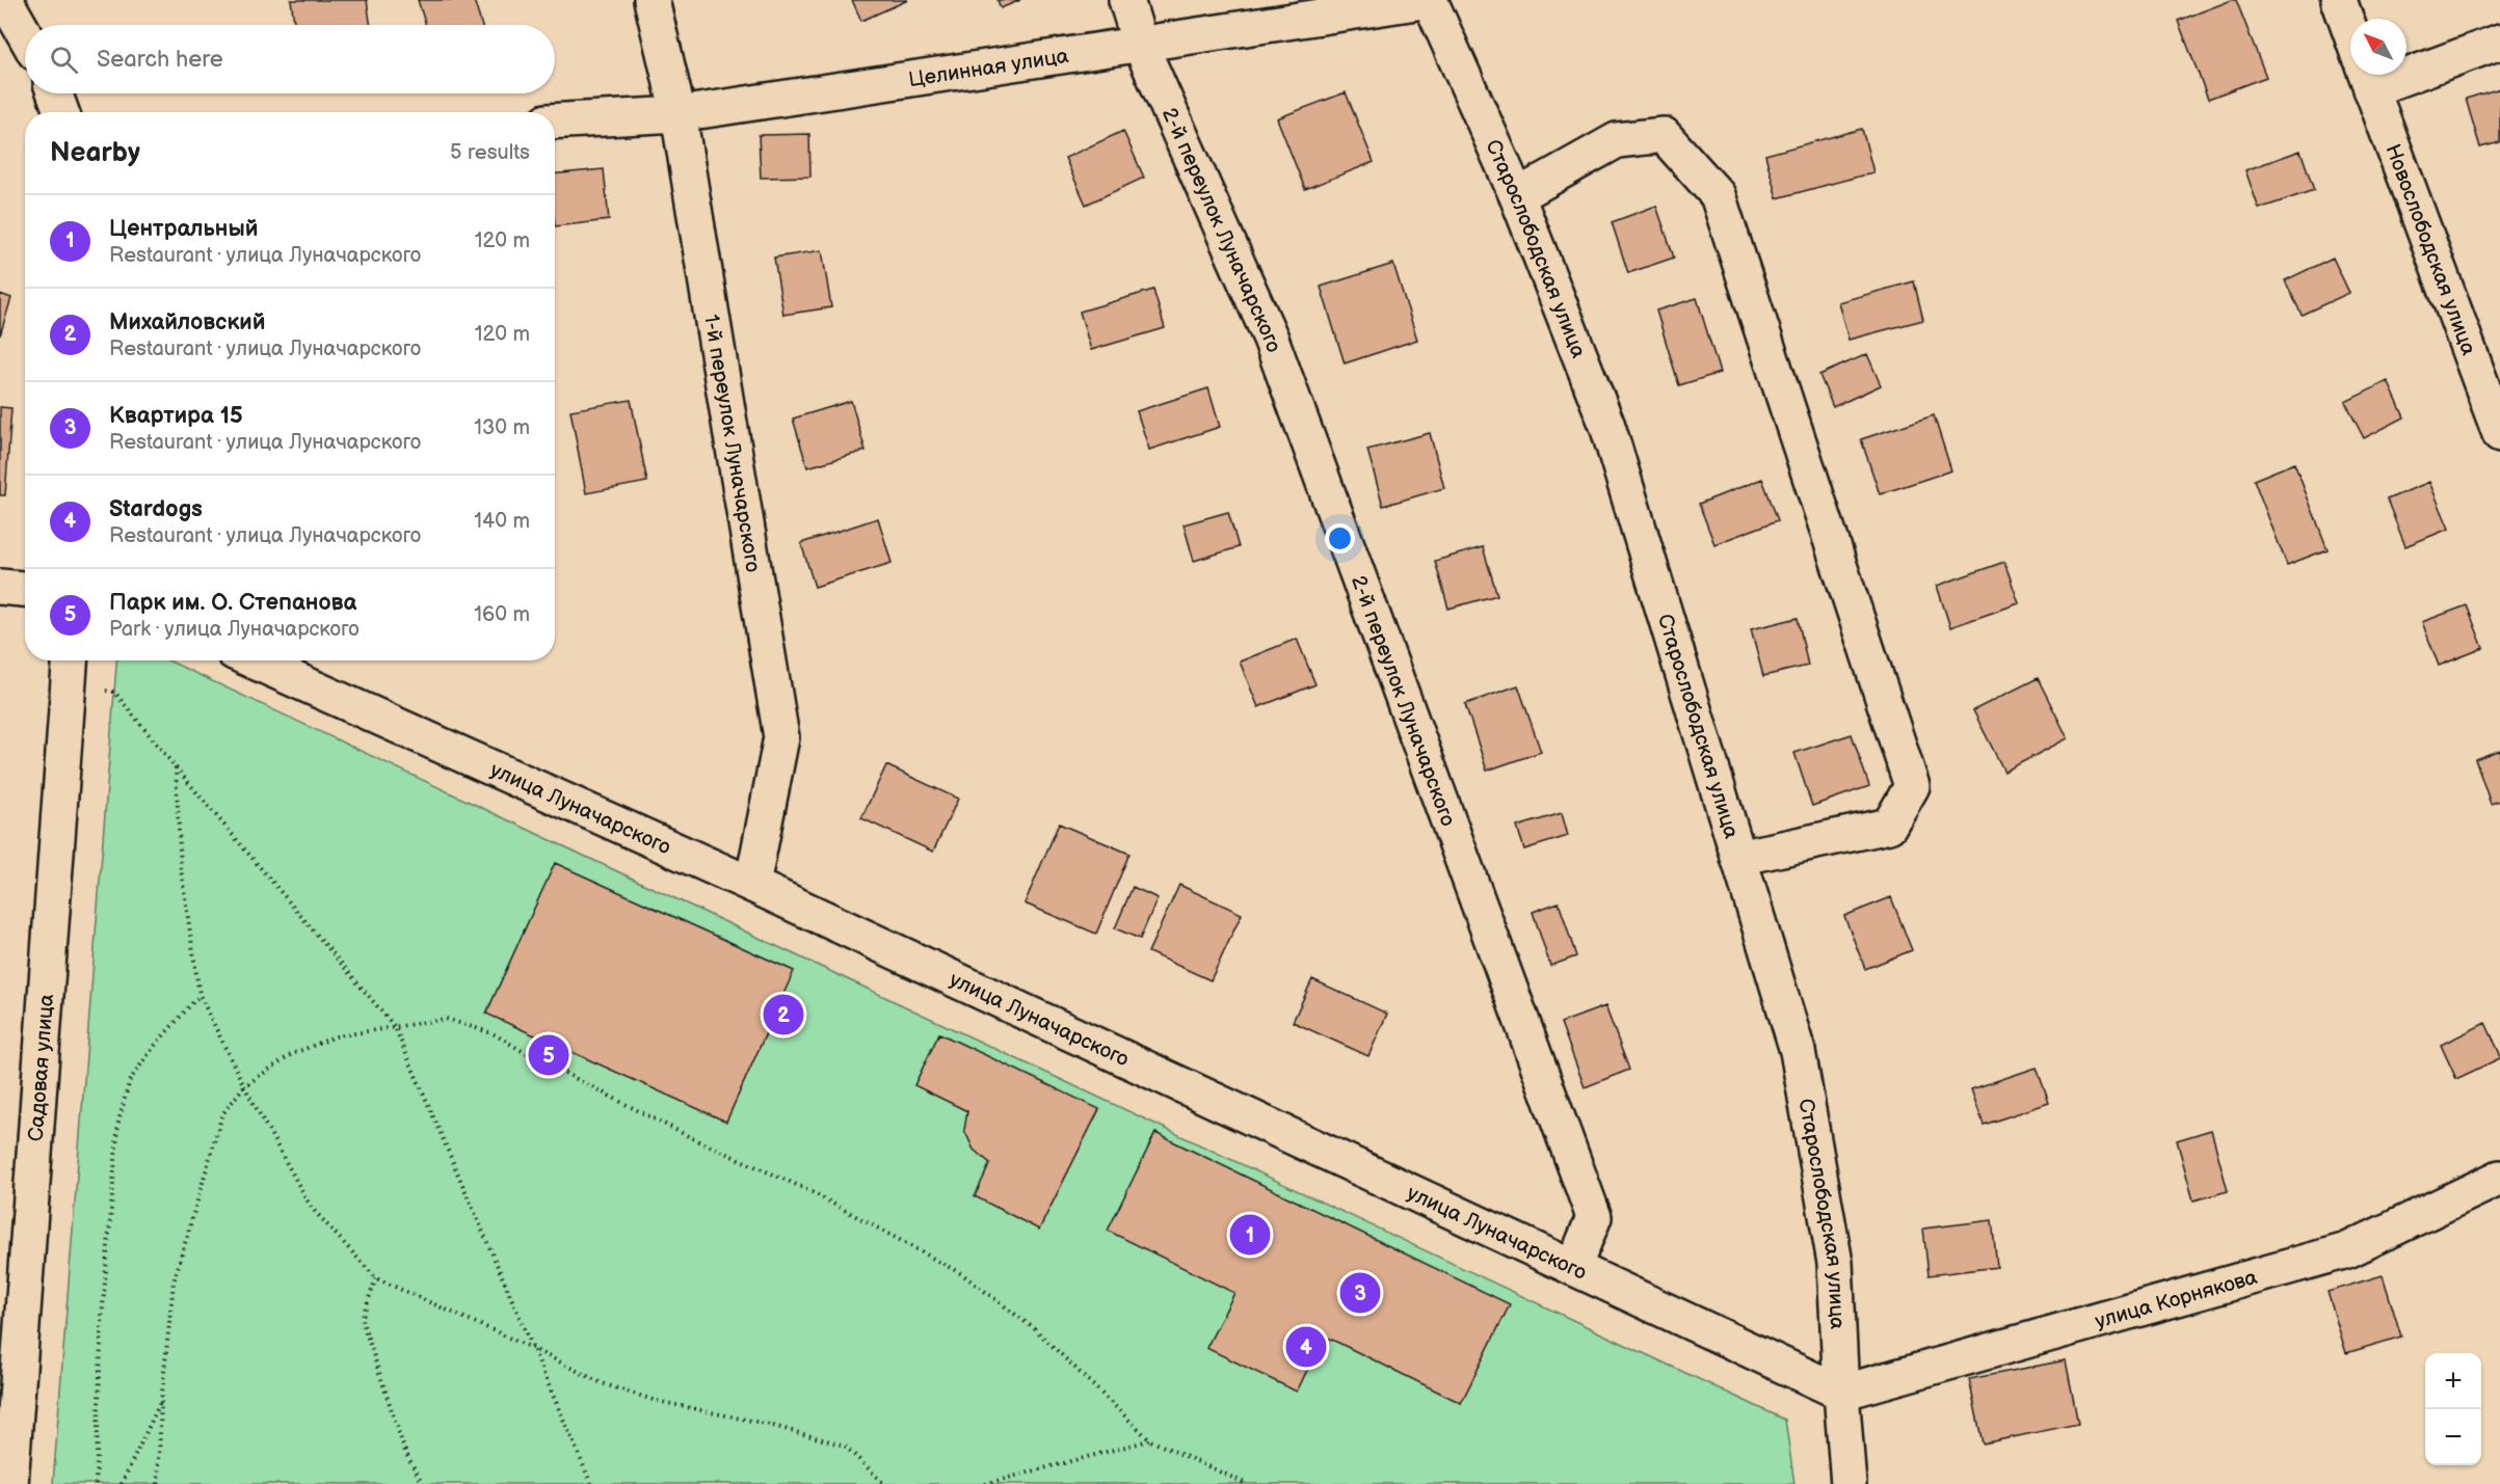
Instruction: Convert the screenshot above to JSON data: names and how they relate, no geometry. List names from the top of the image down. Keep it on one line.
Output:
{"streets":{"street":["Целинная улица","2-й переулок Луначарского","Старослободская улица","Новослободская улица","1-й переулок Луначарского","улица Луначарского","Садовая улица","улица Корнякова"]},"crossings":[["Целинная улица","2-й переулок Луначарского"],["Целинная улица","Старослободская улица"],["Целинная улица","1-й переулок Луначарского"],["2-й переулок Луначарского","улица Луначарского"],["Старослободская улица","улица Луначарского"],["Старослободская улица","улица Корнякова"],["1-й переулок Луначарского","улица Луначарского"],["улица Луначарского","улица Корнякова"]],"north":"top left","page":{"search":"Search here","heading":["Nearby","5 results"],"list":[{"mark":"1","name":"Центральный","note":"Restaurant · улица Луначарского","value":"120 m"},{"mark":"2","name":"Михайловский","note":"Restaurant · улица Луначарского","value":"120 m"},{"mark":"3","name":"Квартира 15","note":"Restaurant · улица Луначарского","value":"130 m"},{"mark":"4","name":"Stardogs","note":"Restaurant · улица Луначарского","value":"140 m"},{"mark":"5","name":"Парк им. О. Степанова","note":"Park · улица Луначарского","value":"160 m"}],"pins":["2","5","1","3","4"],"map_buttons":["+","−"]}}
